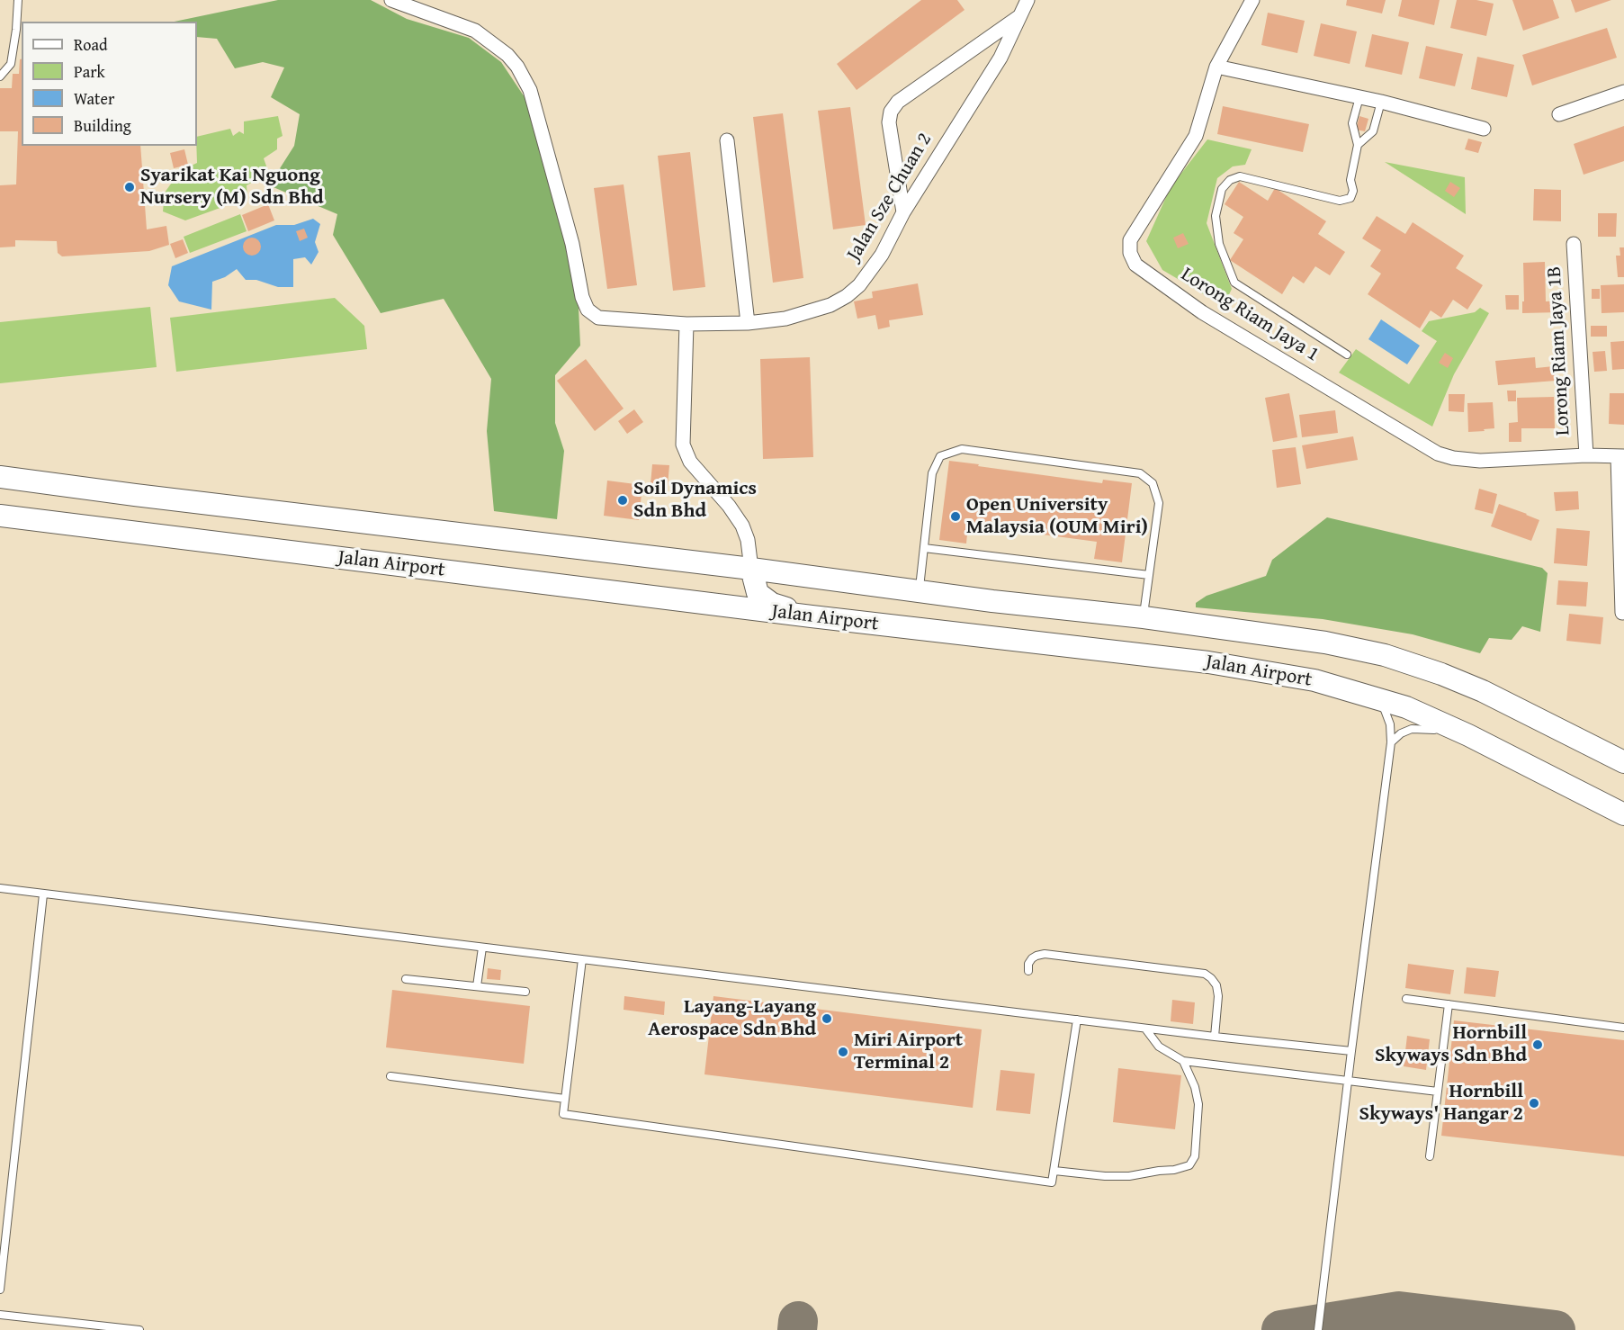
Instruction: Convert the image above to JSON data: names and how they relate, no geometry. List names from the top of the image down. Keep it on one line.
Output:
{"streets":{"main road":["Jalan Airport"],"street":["Jalan Sze Chuan 2","Lorong Riam Jaya 1","Lorong Riam Jaya 1B"]},"crossings":[["Lorong Riam Jaya 1","Lorong Riam Jaya 1B"]],"places":["Syarikat Kai Nguong Nursery (M) Sdn Bhd","Soil Dynamics Sdn Bhd","Open University Malaysia (OUM Miri)","Layang-Layang Aerospace Sdn Bhd","Hornbill Skyways Sdn Bhd","Miri Airport Terminal 2","Hornbill Skyways' Hangar 2"],"legend":["Road","Park","Water","Building"]}
